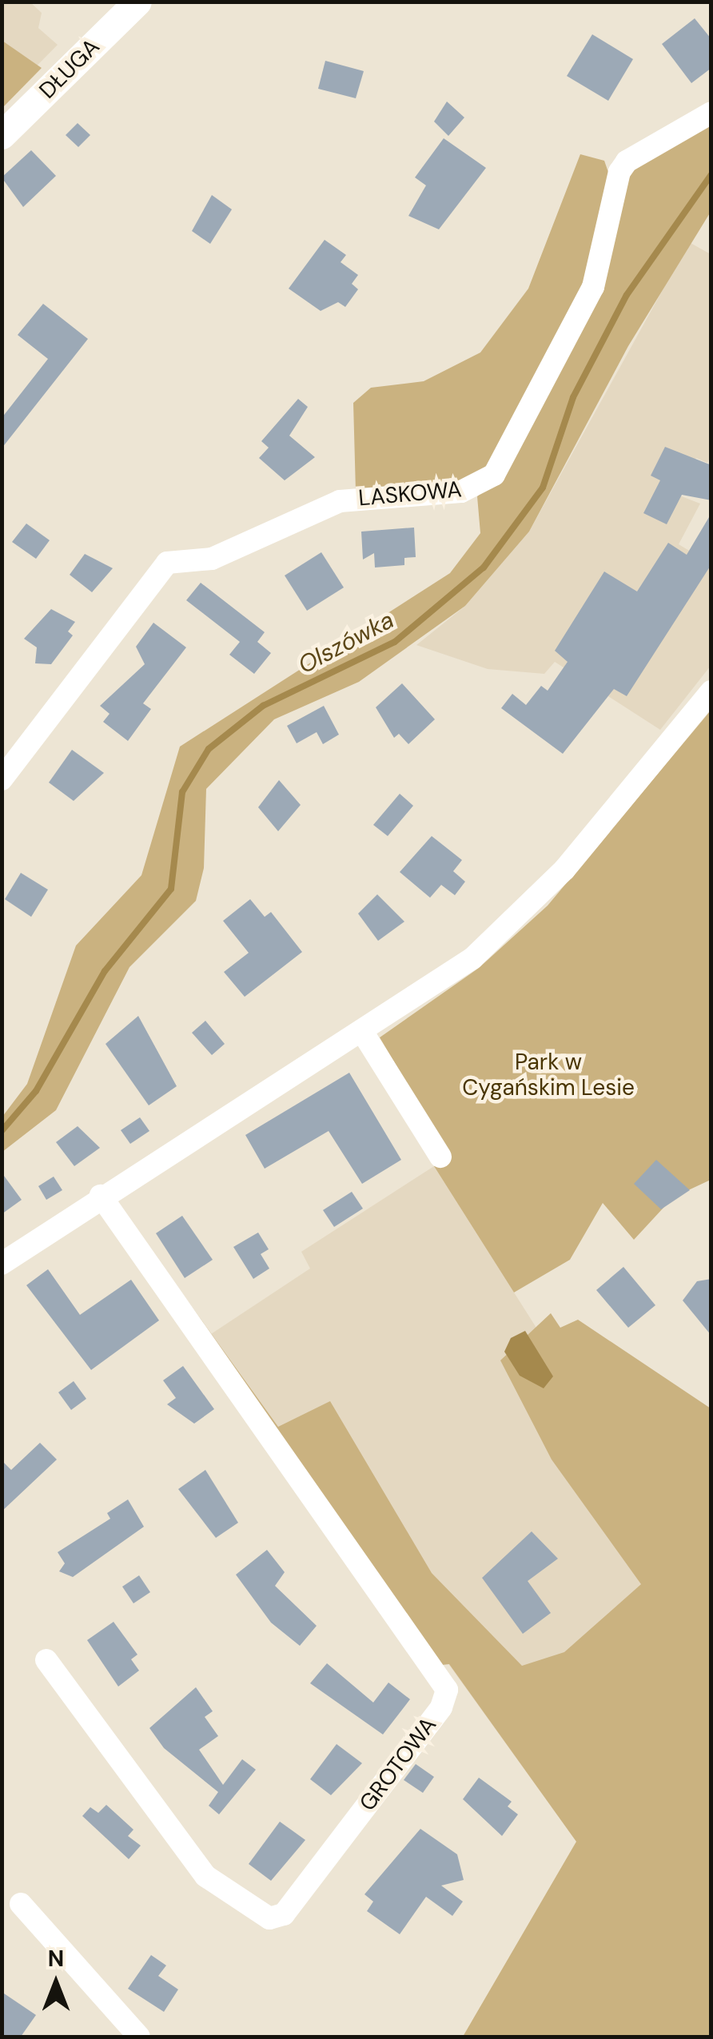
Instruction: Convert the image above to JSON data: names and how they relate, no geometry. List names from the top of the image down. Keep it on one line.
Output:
{"streets":{"street":["DŁUGA","LASKOWA","GROTOWA"]},"water":["Olszówka"],"parks":["Park w Cygańskim Lesie"],"north":"top"}
